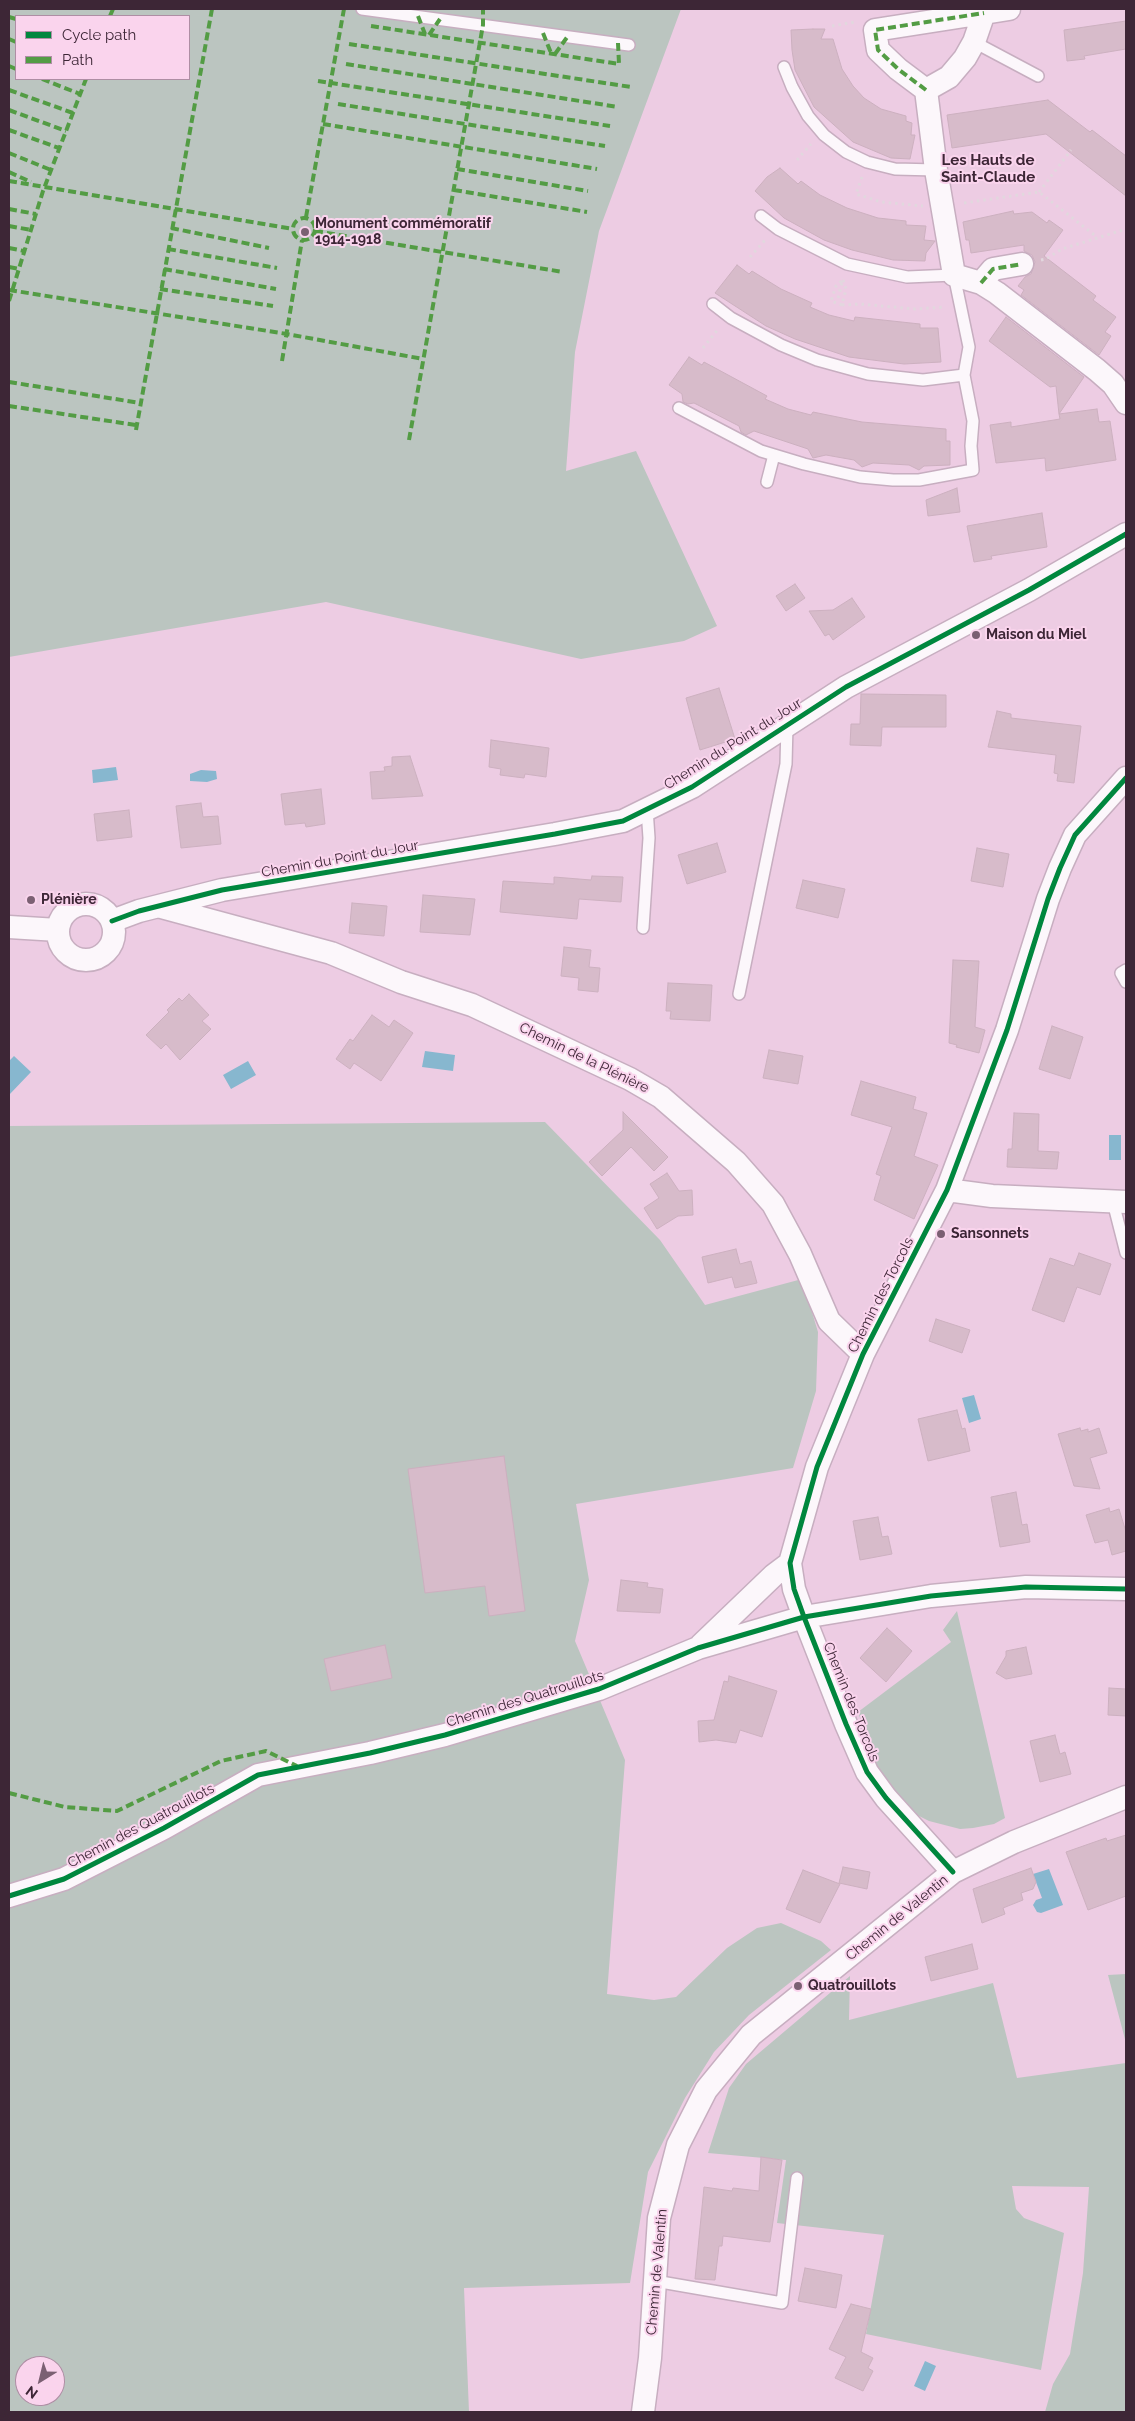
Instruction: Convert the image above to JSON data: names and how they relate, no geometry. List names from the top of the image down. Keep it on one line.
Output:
{"streets":{"street":["Chemin du Point du Jour","Chemin de la Plénière","Chemin des Torcols","Chemin des Quatrouillots","Chemin de Valentin"]},"crossings":[["Chemin du Point du Jour","Chemin de la Plénière"],["Chemin de la Plénière","Chemin des Torcols"],["Chemin des Torcols","Chemin des Quatrouillots"],["Chemin des Torcols","Chemin de Valentin"]],"districts":["Les Hauts de Saint-Claude"],"places":["Monument commémoratif 1914-1918","Maison du Miel","Plénière","Sansonnets","Quatrouillots"],"legend":["Cycle path","Path"],"north":"bottom left"}
